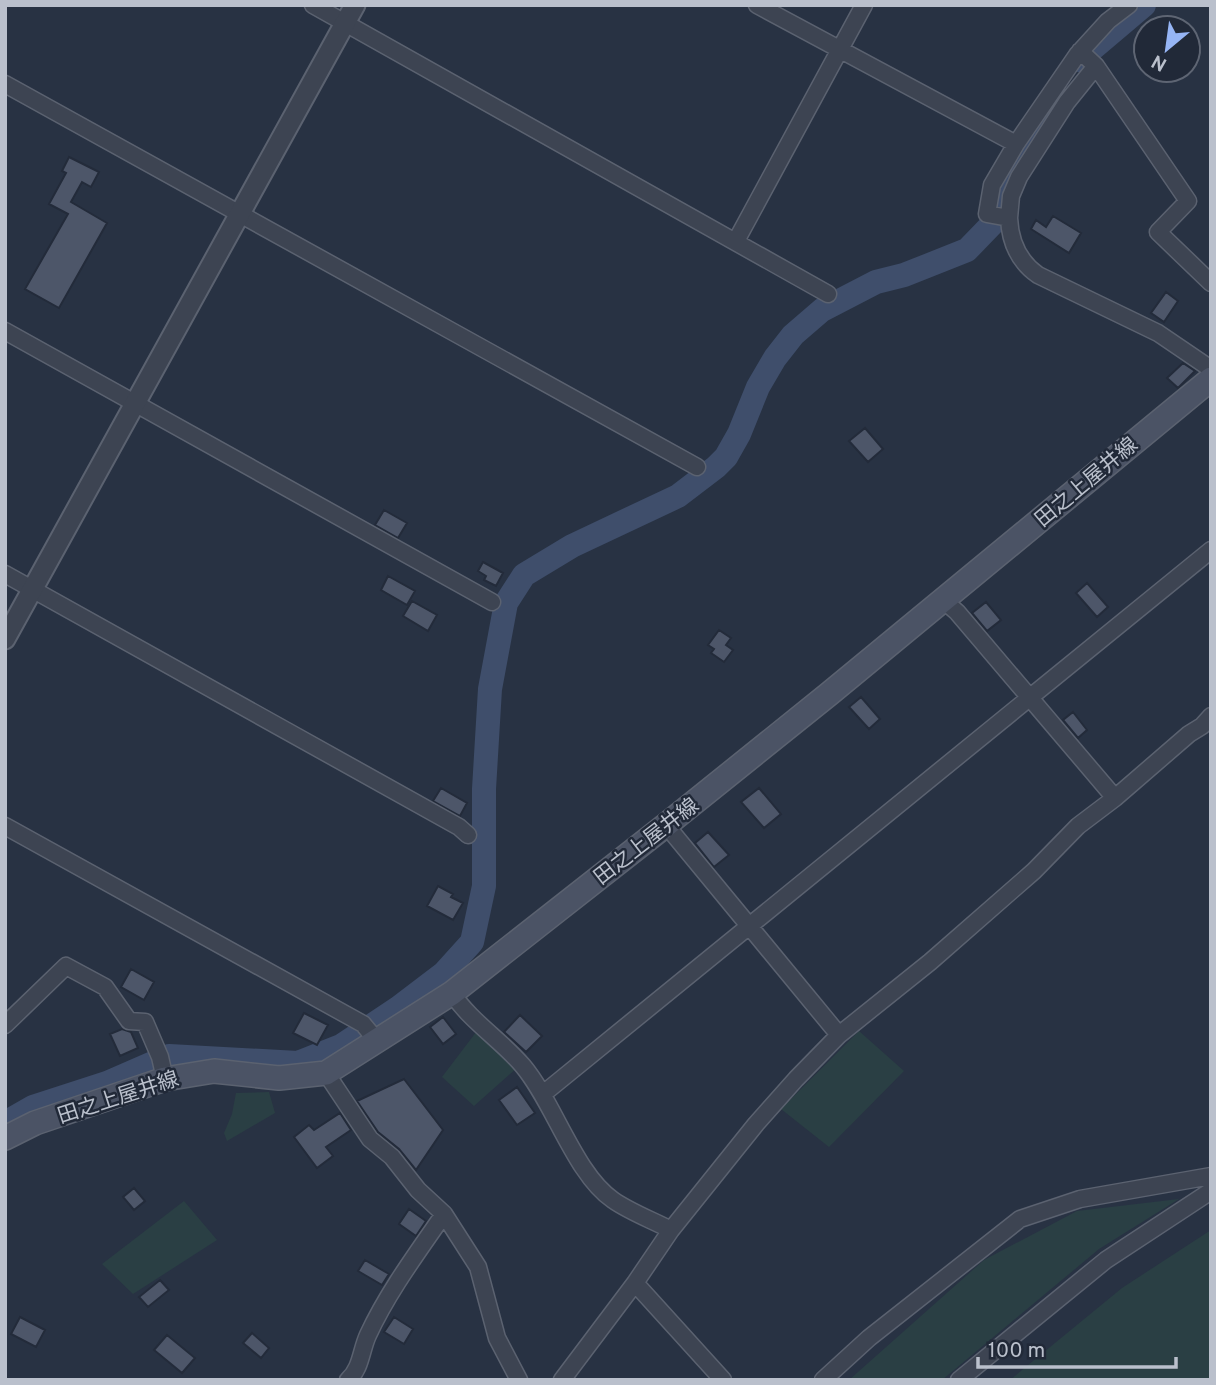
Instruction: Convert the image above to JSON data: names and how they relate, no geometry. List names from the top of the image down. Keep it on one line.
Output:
{"streets":{"main road":["田之上屋井線"]},"scale_bar":"100 m","north":"bottom left"}
